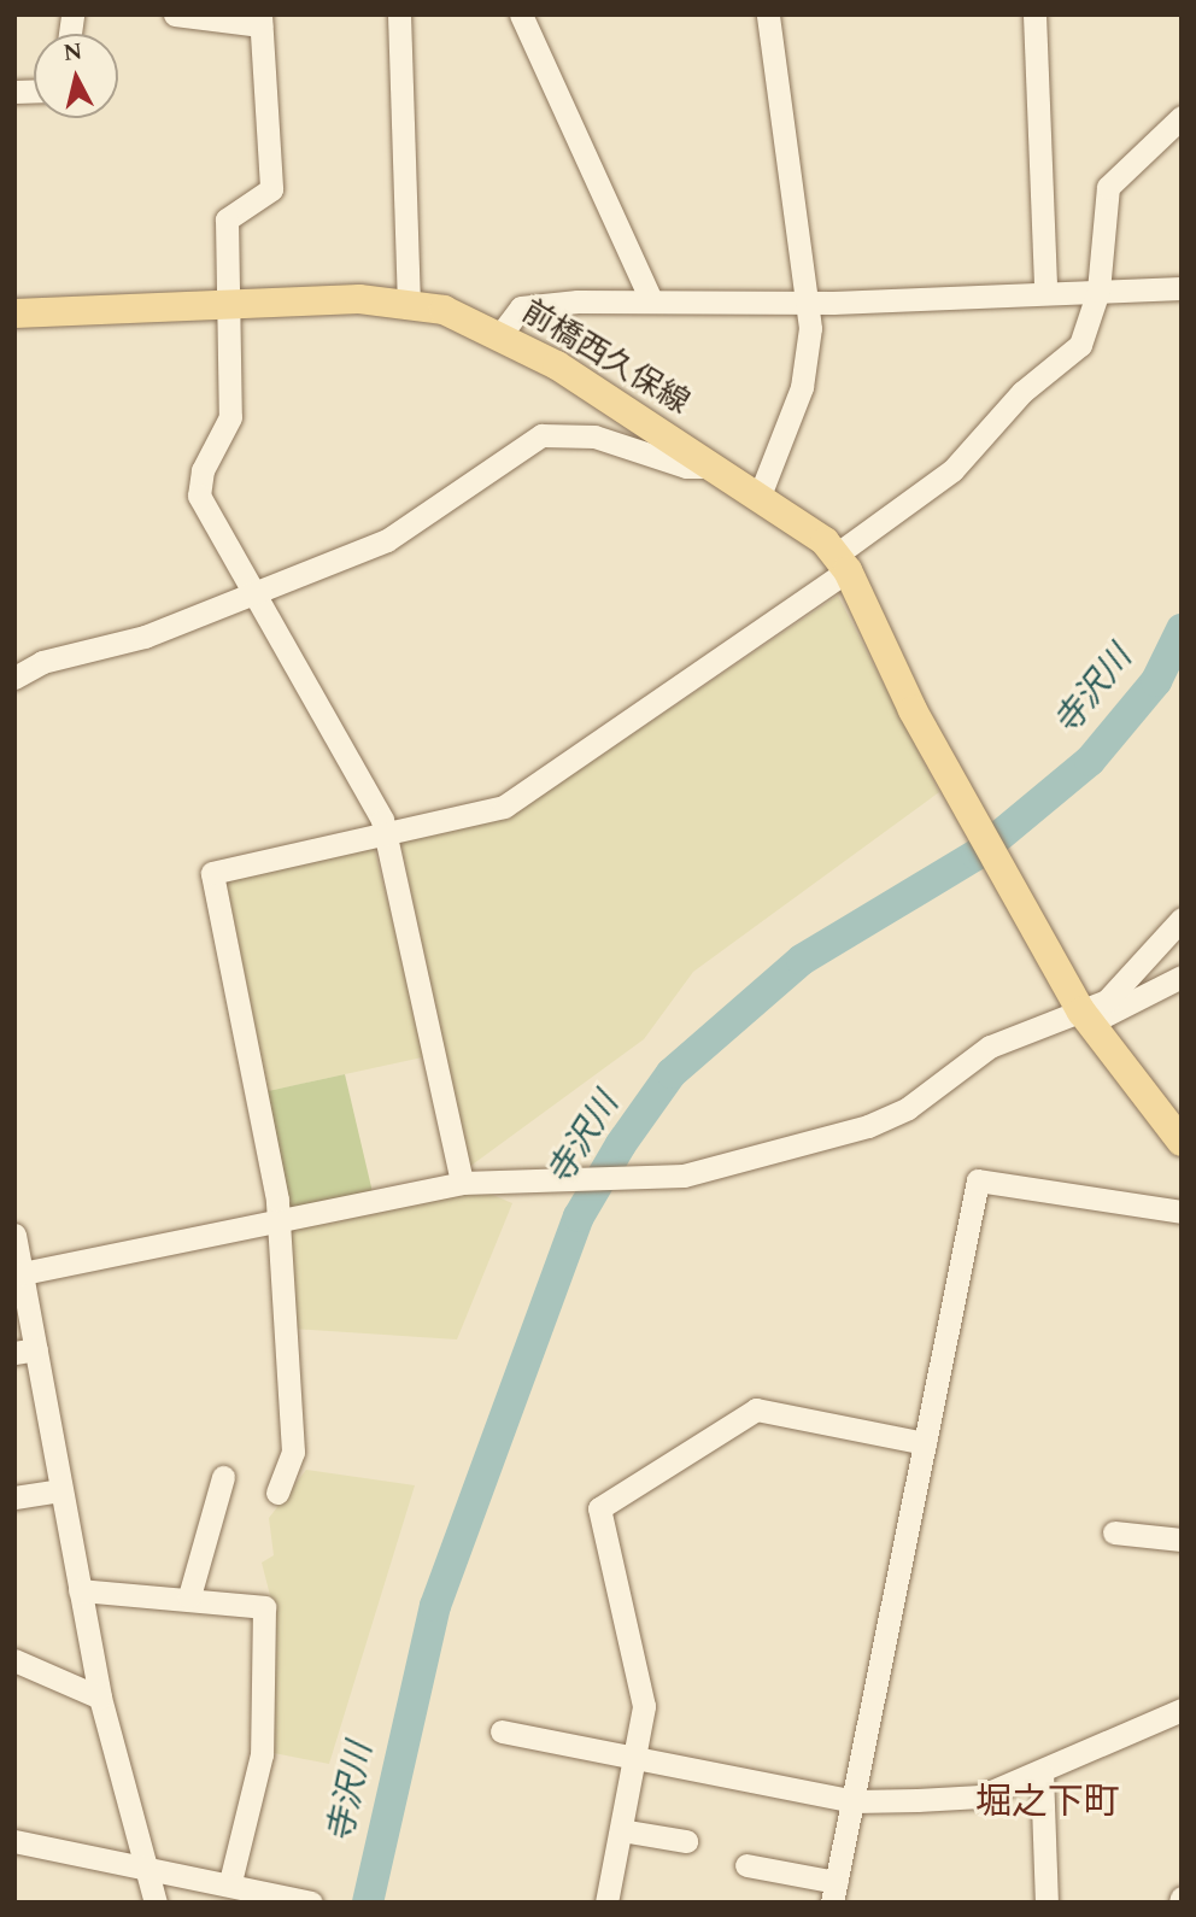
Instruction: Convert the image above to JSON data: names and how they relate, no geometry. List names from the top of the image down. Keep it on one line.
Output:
{"streets":{"main road":["前橋西久保線"]},"districts":["堀之下町"],"water":["寺沢川"],"north":"top"}
